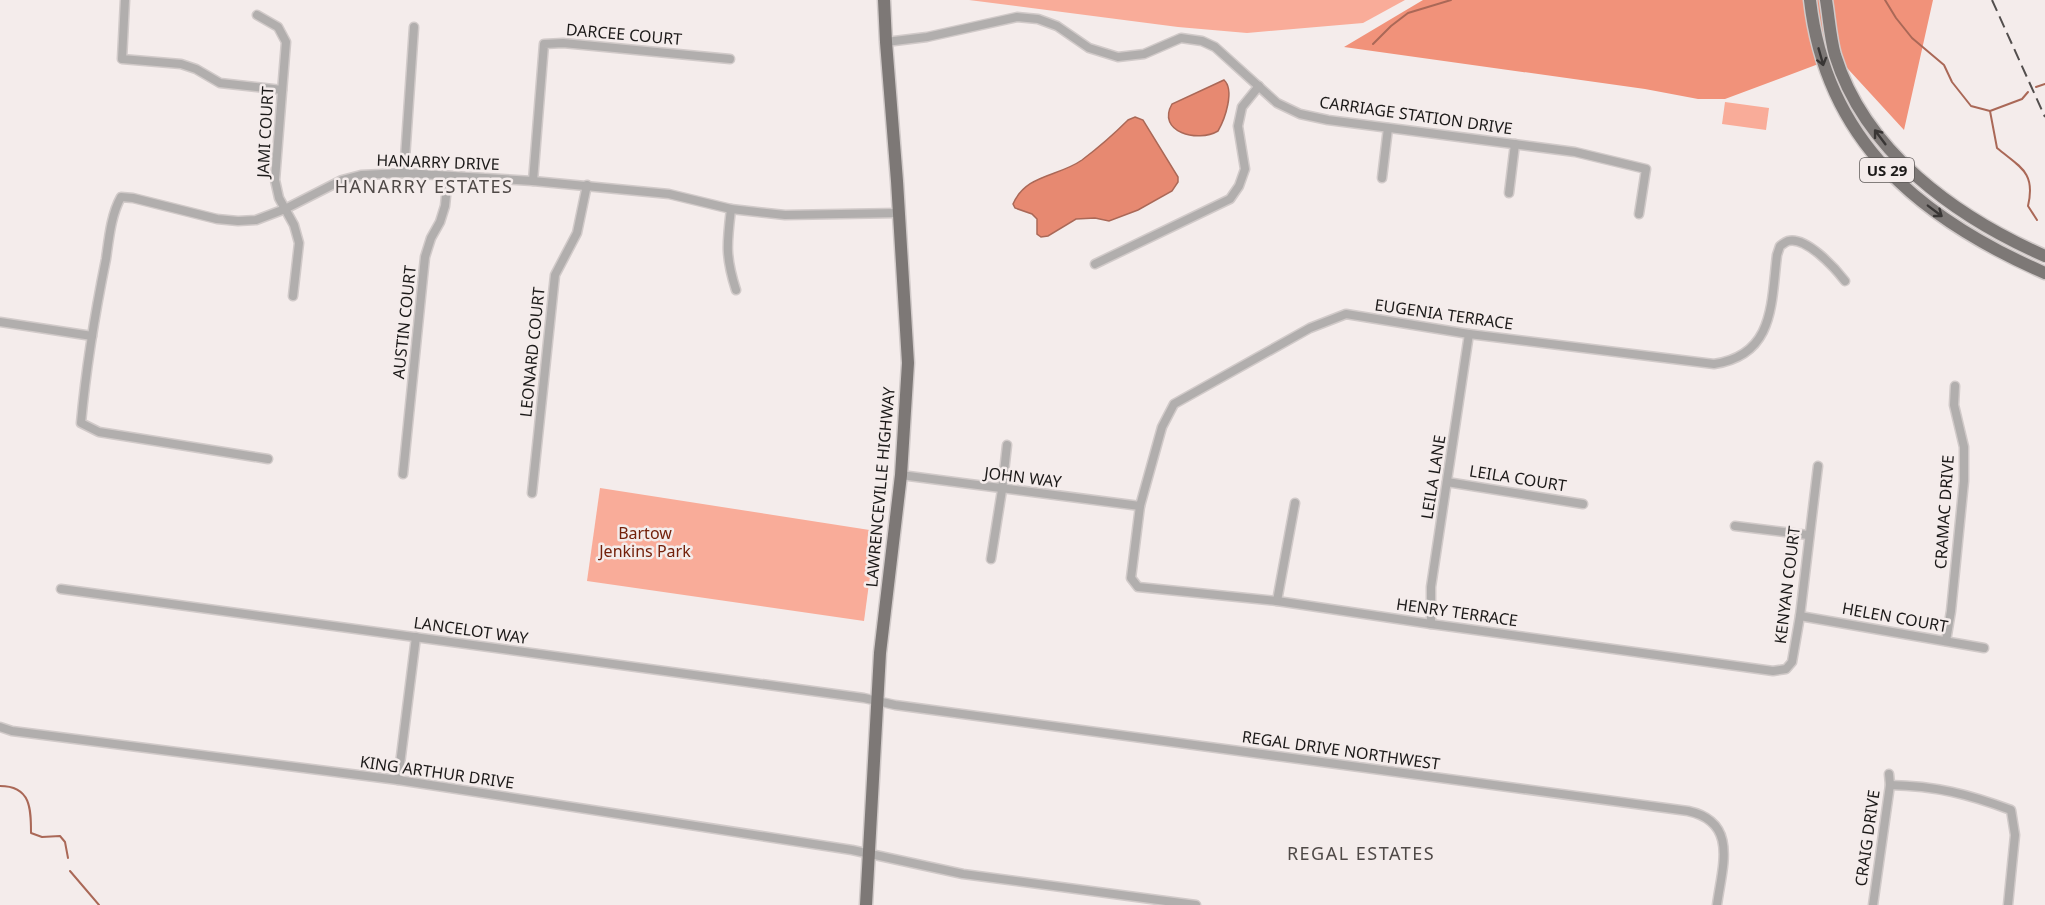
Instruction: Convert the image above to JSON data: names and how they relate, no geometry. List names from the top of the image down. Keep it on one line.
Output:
{"streets":{"main road":["US 29","LAWRENCEVILLE HIGHWAY"],"street":["DARCEE COURT","CARRIAGE STATION DRIVE","JAMI COURT","HANARRY DRIVE","EUGENIA TERRACE","AUSTIN COURT","LEONARD COURT","JOHN WAY","LEILA LANE","LEILA COURT","CRAMAC DRIVE","KENYAN COURT","HENRY TERRACE","HELEN COURT","LANCELOT WAY","REGAL DRIVE NORTHWEST","KING ARTHUR DRIVE","CRAIG DRIVE"]},"crossings":[["DARCEE COURT","HANARRY DRIVE"],["CARRIAGE STATION DRIVE","LAWRENCEVILLE HIGHWAY"],["JAMI COURT","HANARRY DRIVE"],["HANARRY DRIVE","AUSTIN COURT"],["HANARRY DRIVE","LEONARD COURT"],["HANARRY DRIVE","LAWRENCEVILLE HIGHWAY"],["EUGENIA TERRACE","JOHN WAY"],["EUGENIA TERRACE","LEILA LANE"],["EUGENIA TERRACE","HENRY TERRACE"],["JOHN WAY","LAWRENCEVILLE HIGHWAY"],["LEILA LANE","LEILA COURT"],["LEILA LANE","HENRY TERRACE"],["LAWRENCEVILLE HIGHWAY","LANCELOT WAY"],["LAWRENCEVILLE HIGHWAY","REGAL DRIVE NORTHWEST"],["LAWRENCEVILLE HIGHWAY","KING ARTHUR DRIVE"],["CRAMAC DRIVE","HELEN COURT"],["KENYAN COURT","HENRY TERRACE"],["KENYAN COURT","HELEN COURT"],["LANCELOT WAY","REGAL DRIVE NORTHWEST"]],"districts":["HANARRY ESTATES","REGAL ESTATES"],"parks":["Bartow Jenkins Park"]}
